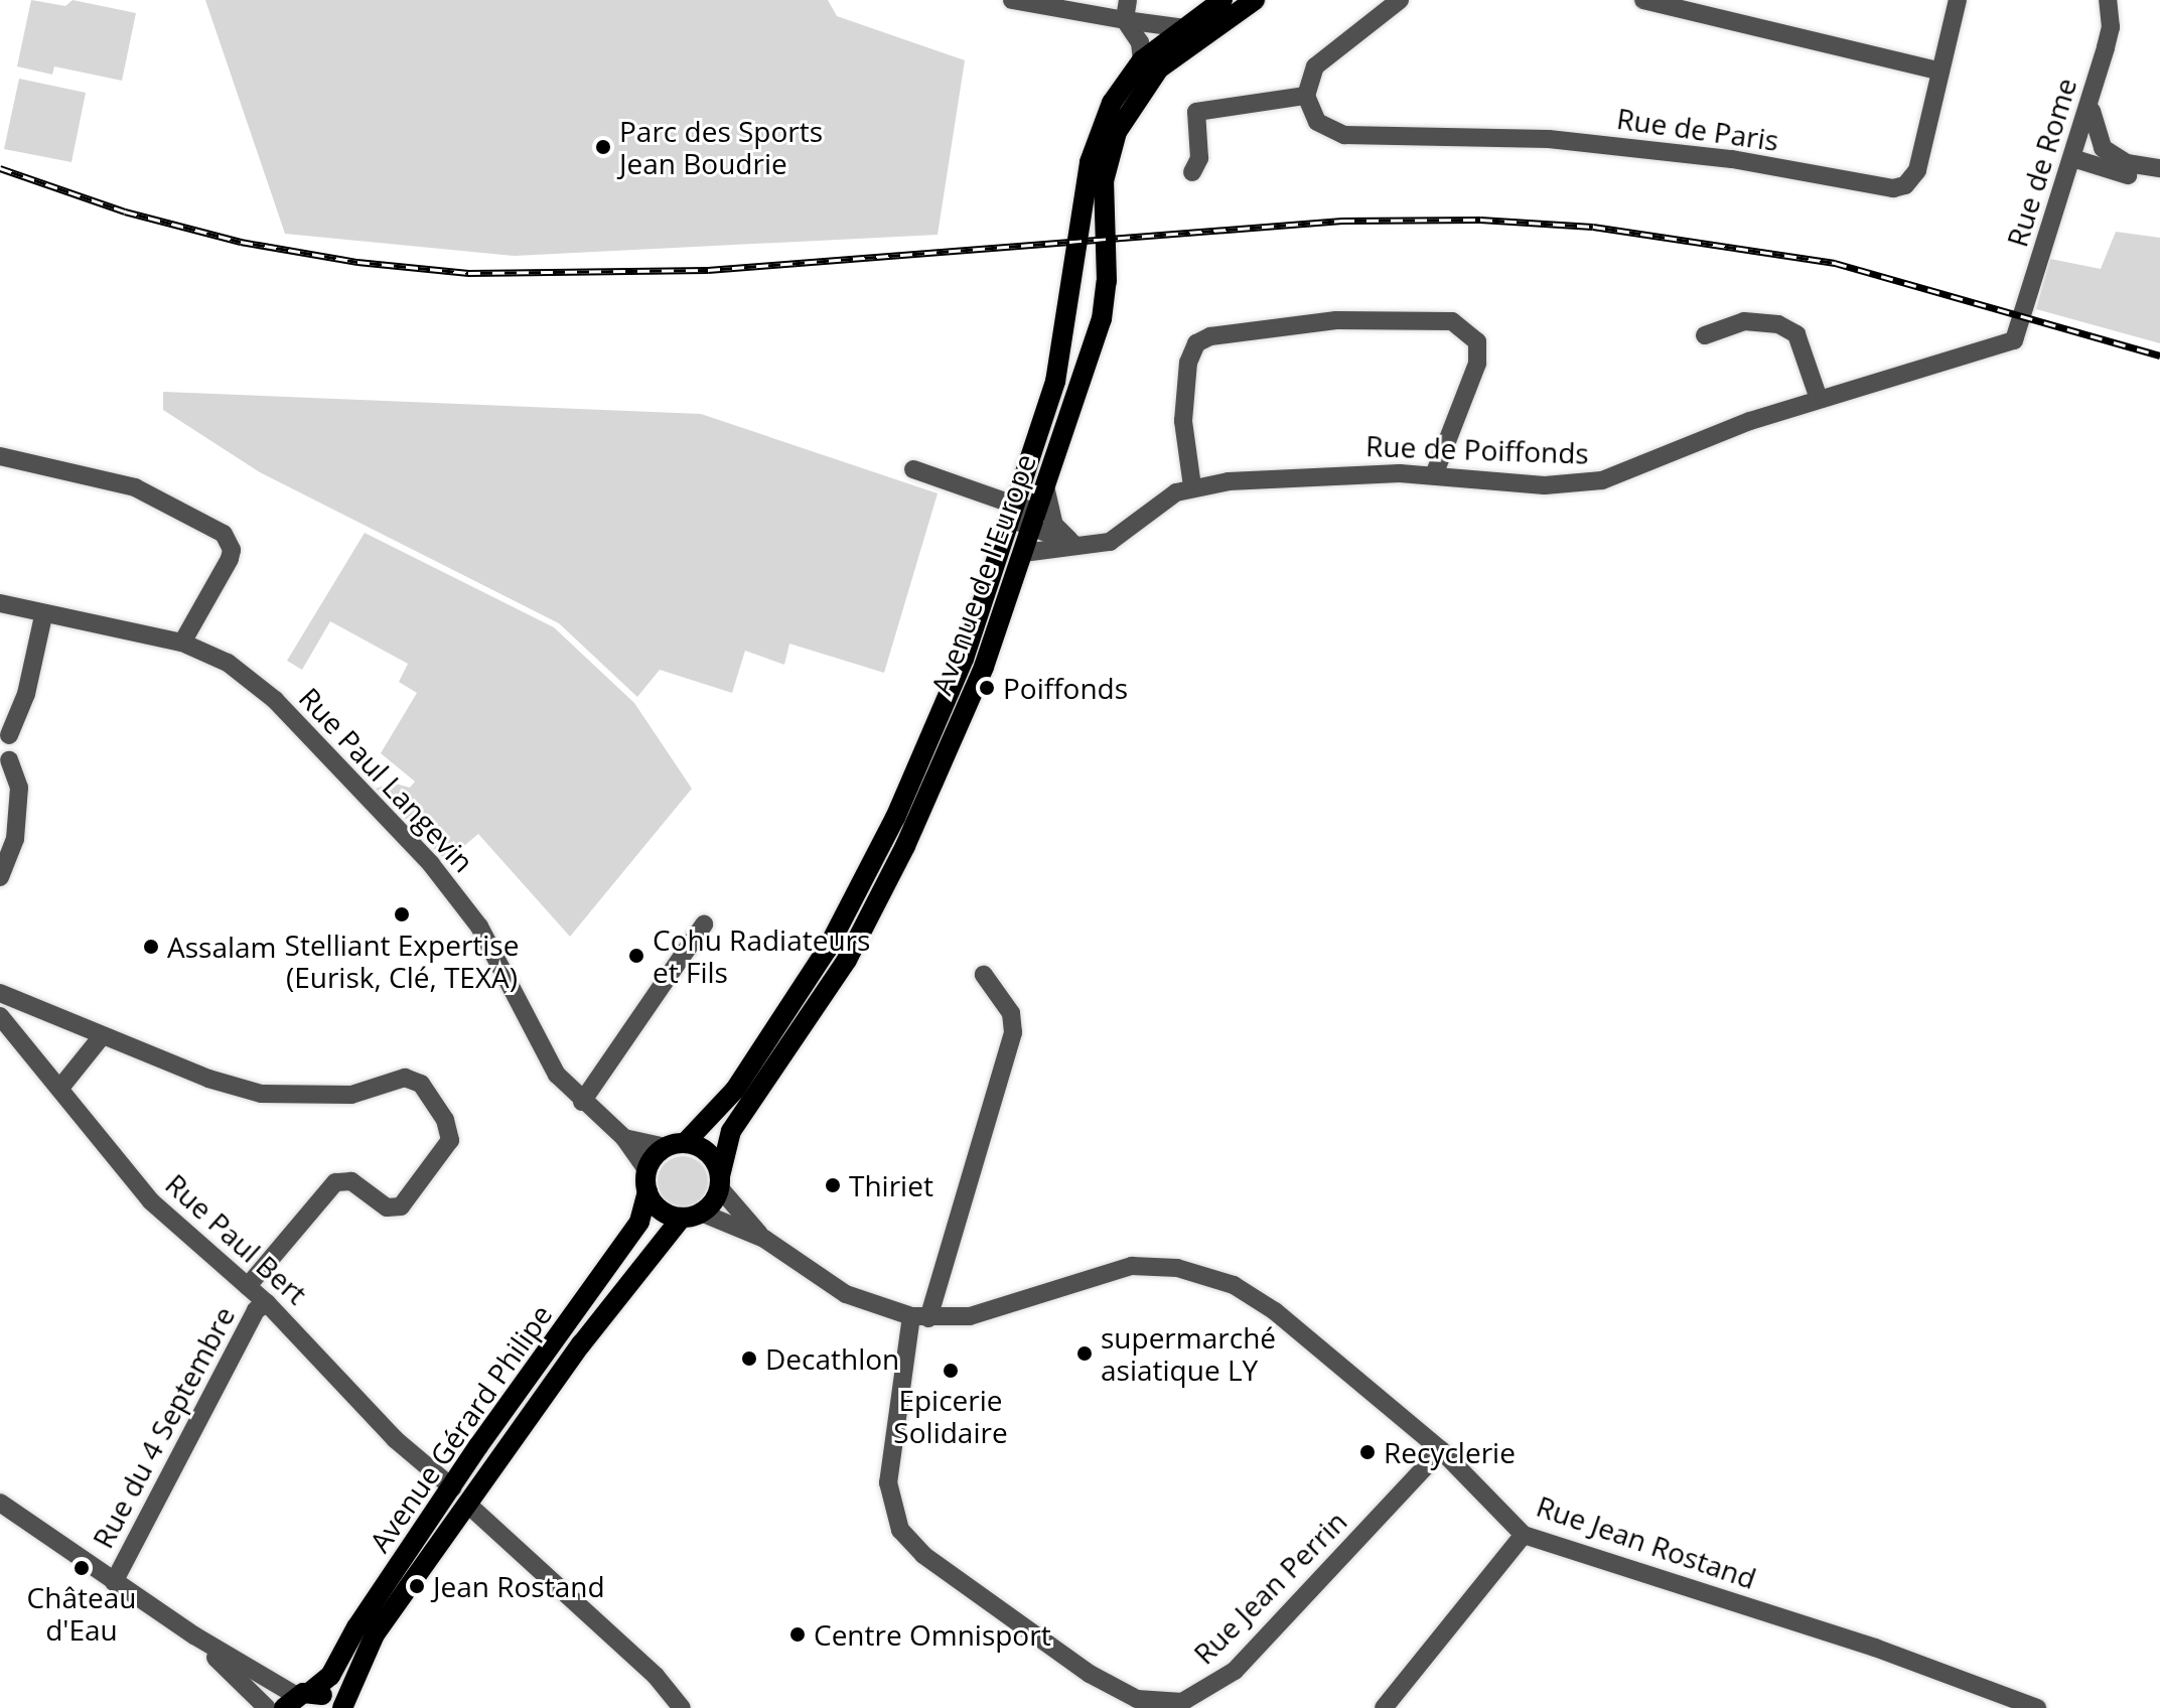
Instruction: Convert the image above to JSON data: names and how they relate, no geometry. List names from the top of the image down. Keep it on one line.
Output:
{"streets":{"main road":["Avenue de l'Europe","Avenue Gérard Philipe"],"street":["Rue de Paris","Rue de Rome","Rue de Poiffonds","Rue Paul Langevin","Rue Paul Bert","Rue du 4 Septembre","Rue Jean Rostand","Rue Jean Perrin"]},"crossings":[["Rue de Rome","Rue de Poiffonds"],["Rue de Poiffonds","Avenue de l'Europe"],["Avenue de l'Europe","Rue Paul Langevin"],["Avenue de l'Europe","Avenue Gérard Philipe"],["Avenue de l'Europe","Rue Jean Rostand"],["Rue Paul Langevin","Avenue Gérard Philipe"],["Rue Paul Langevin","Rue Jean Rostand"],["Rue Paul Bert","Rue du 4 Septembre"],["Rue Paul Bert","Avenue Gérard Philipe"],["Avenue Gérard Philipe","Rue Jean Rostand"],["Rue Jean Rostand","Rue Jean Perrin"]],"places":["Parc des Sports Jean Boudrie","Poiffonds","Stelliant Expertise (Eurisk, Clé, TEXA)","Assalam","Cohu Radiateurs et Fils","Thiriet","supermarché asiatique LY","Decathlon","Epicerie Solidaire","Recyclerie","Château d'Eau","Jean Rostand","Centre Omnisport"]}
